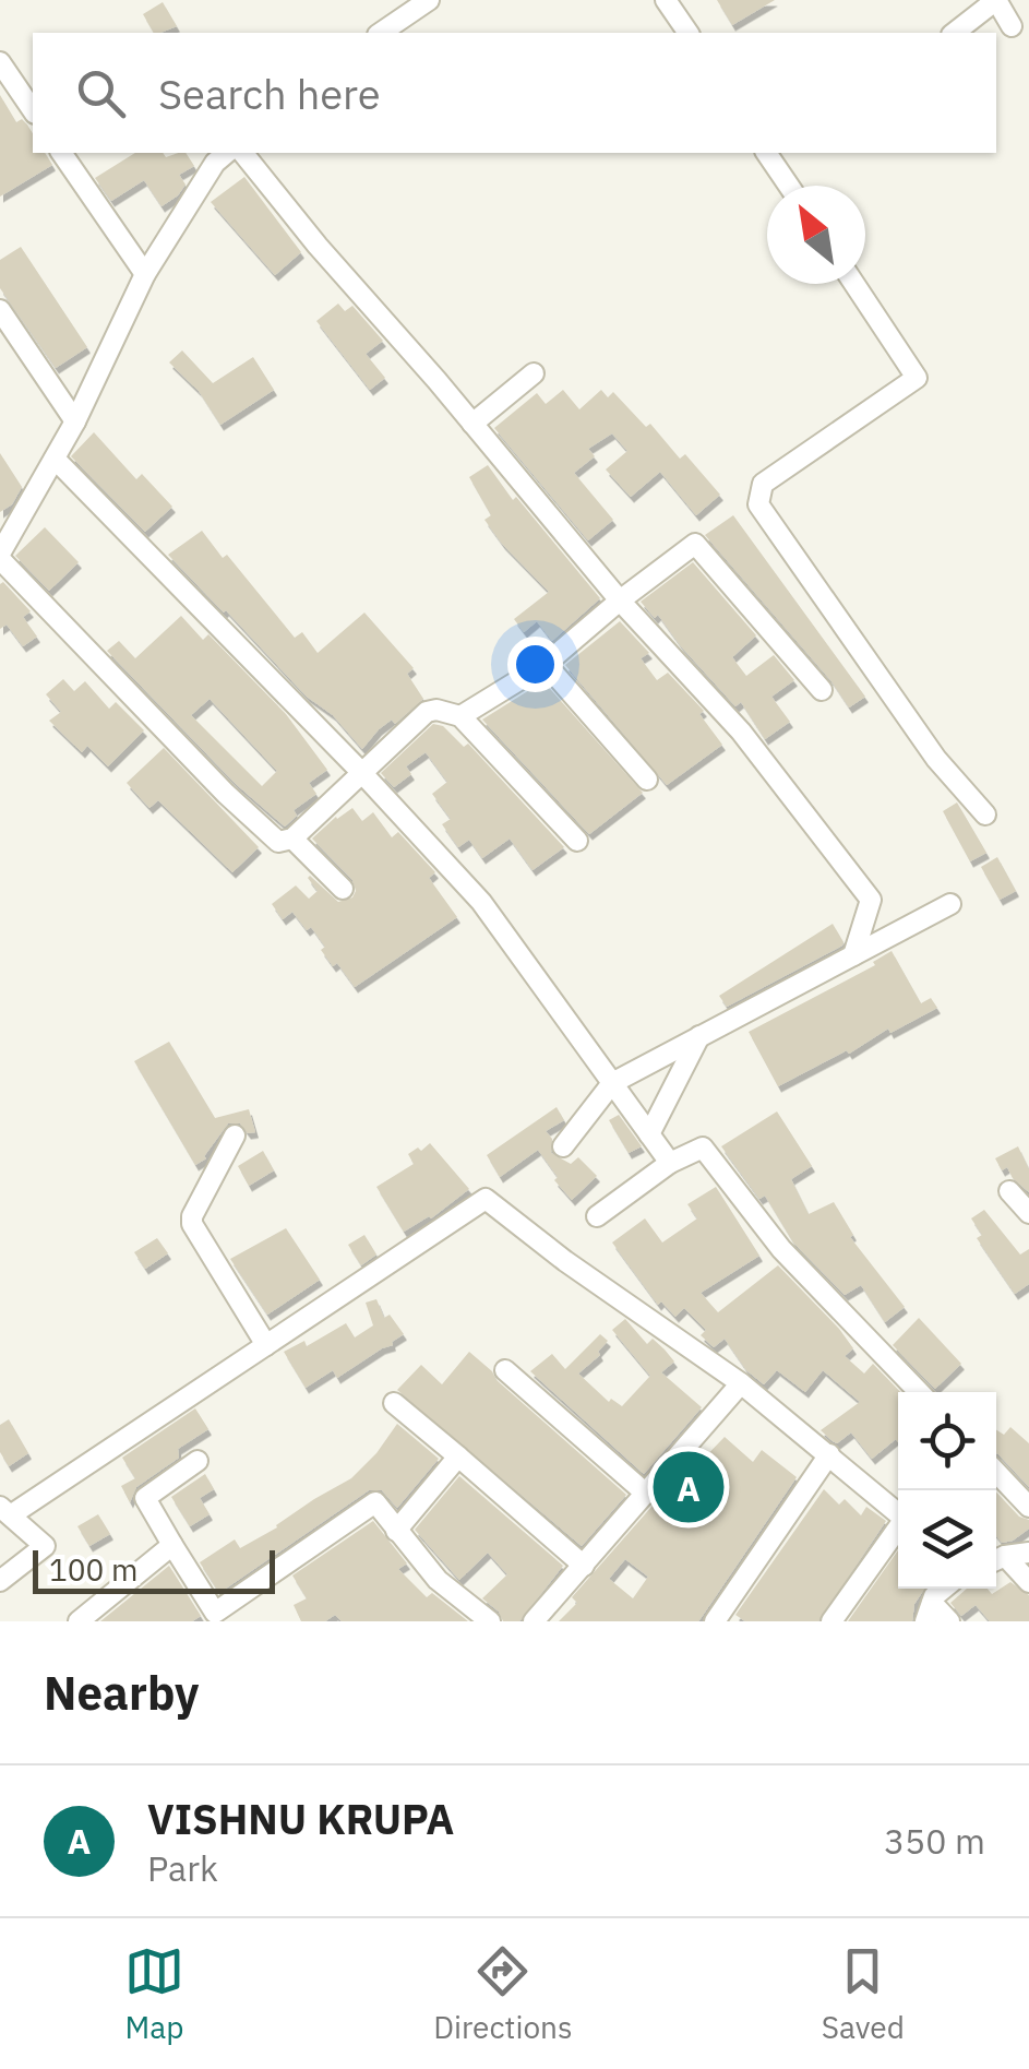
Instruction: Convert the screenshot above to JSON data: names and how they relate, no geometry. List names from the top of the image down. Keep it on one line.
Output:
{"scale_bar":"100 m","north":"top left","page":{"search":"Search here","pins":"A","scale":"100 m","heading":"Nearby","list":[{"mark":"A","name":"VISHNU KRUPA","note":"Park","value":"350 m"}],"nav":["Map","Directions","Saved"]}}
